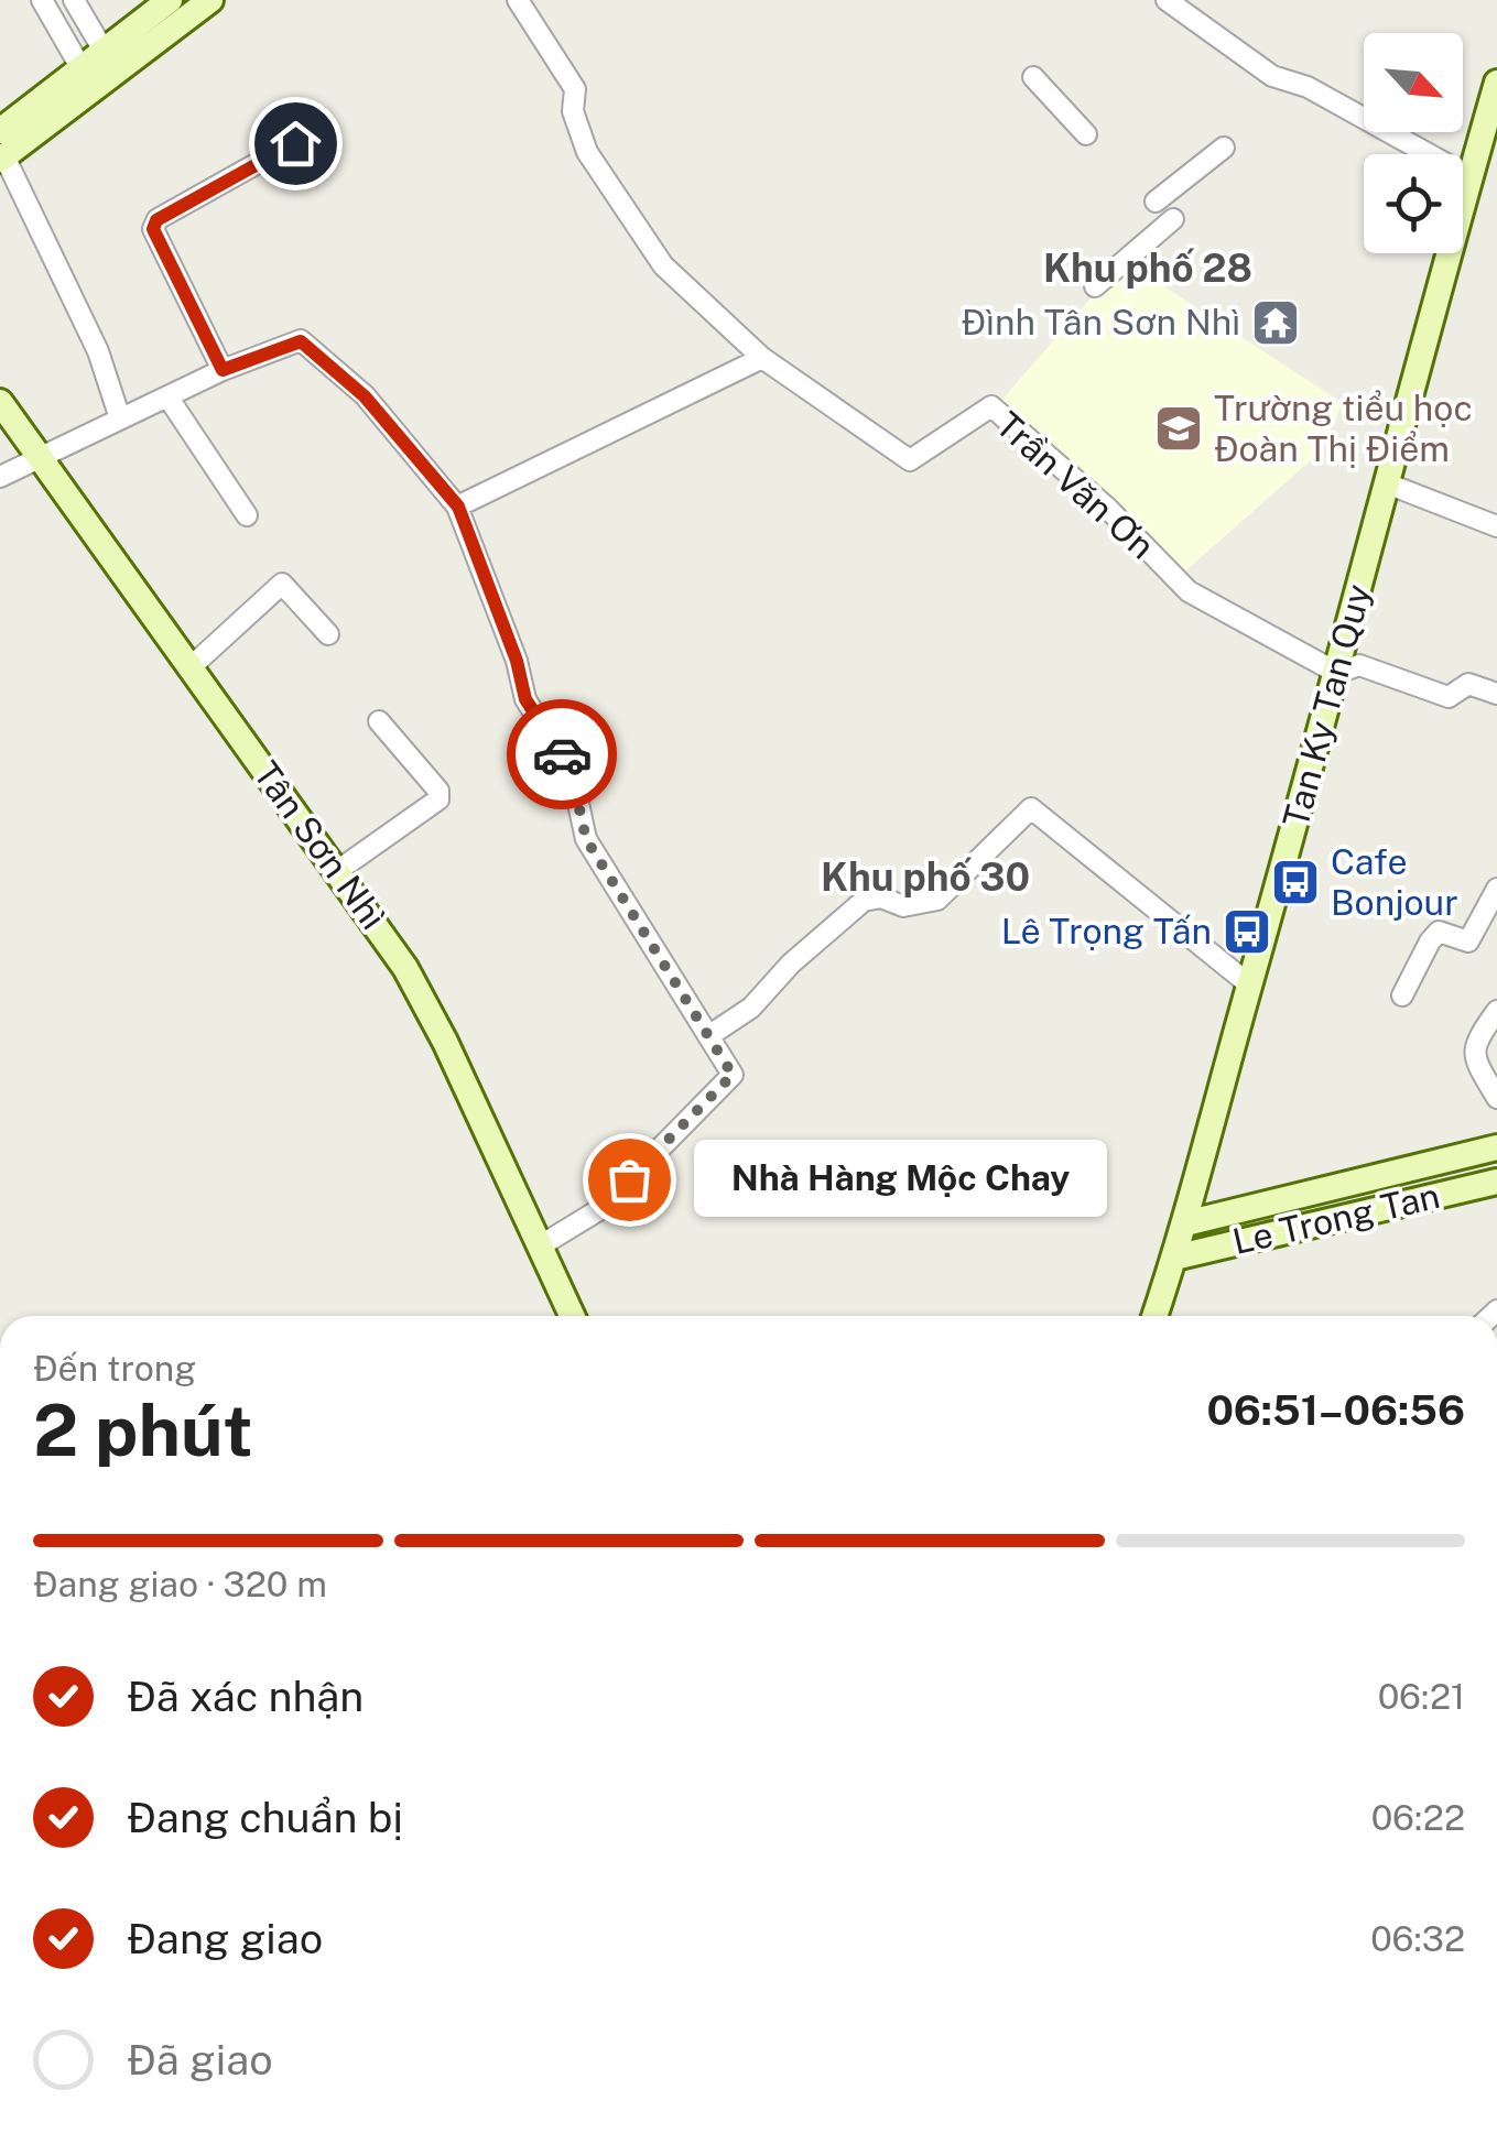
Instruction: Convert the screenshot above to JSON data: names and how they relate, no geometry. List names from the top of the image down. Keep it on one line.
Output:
{"streets":{"main road":["Tan Ky Tan Quy","Tân Sơn Nhì","Le Trong Tan"],"street":["Trần Văn Ơn"]},"crossings":[["Trần Văn Ơn","Tan Ky Tan Quy"],["Tan Ky Tan Quy","Le Trong Tan"]],"districts":["Khu phố 28","Khu phố 30"],"places":{"temple":["Đình Tân Sơn Nhì"],"school or university":["Trường tiểu học Đoàn Thị Điểm"],"bus stop":["Cafe Bonjour","Lê Trọng Tấn"],"other":["Nhà Hàng Mộc Chay"]},"north":"bottom right","page":{"bubble":"Nhà Hàng Mộc Chay","heading":["2 phút","Đến trong","06:51–06:56"],"bar":"Đang giao · 320 m","list":[["Đã xác nhận","06:21"],["Đang chuẩn bị","06:22"],["Đang giao","06:32"],"Đã giao"]}}
